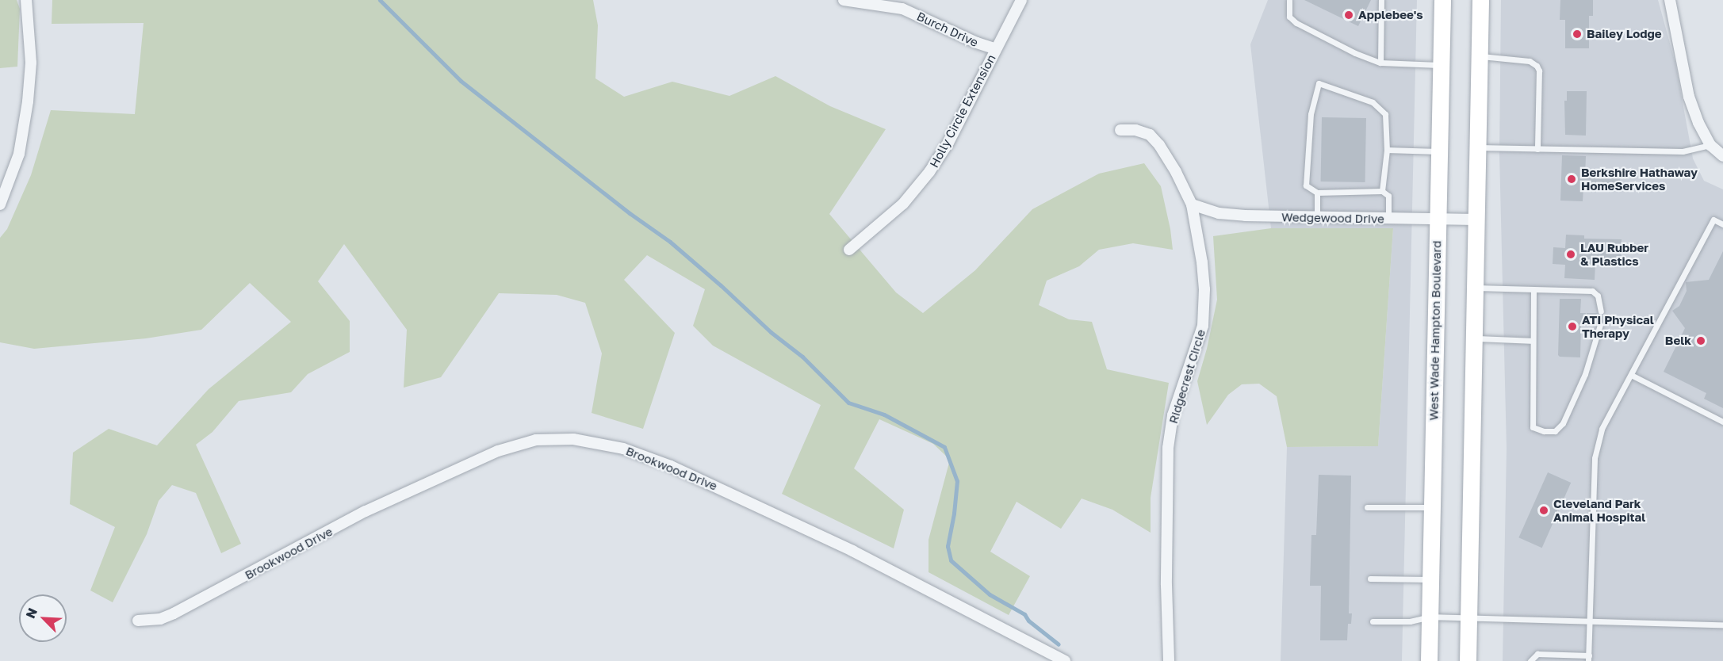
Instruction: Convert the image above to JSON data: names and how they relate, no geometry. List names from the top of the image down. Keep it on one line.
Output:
{"streets":{"main road":["West Wade Hampton Boulevard"],"street":["Burch Drive","Holly Circle Extension","Wedgewood Drive","Ridgecrest Circle","Brookwood Drive"]},"crossings":[["Burch Drive","Holly Circle Extension"],["Wedgewood Drive","West Wade Hampton Boulevard"],["Wedgewood Drive","Ridgecrest Circle"]],"places":["Applebee's","Bailey Lodge","Berkshire Hathaway HomeServices","LAU Rubber & Plastics","ATI Physical Therapy","Belk","Cleveland Park Animal Hospital"],"north":"top left"}
